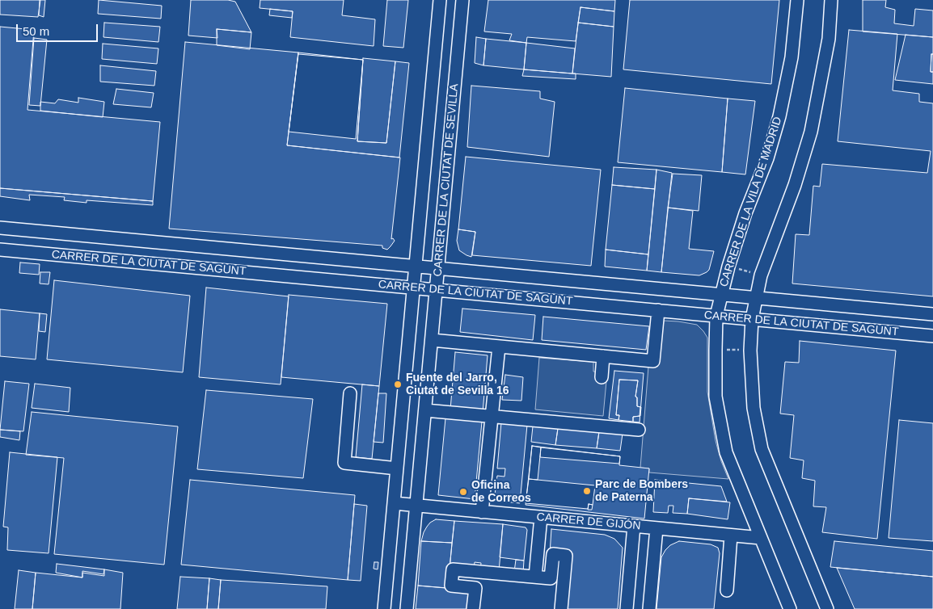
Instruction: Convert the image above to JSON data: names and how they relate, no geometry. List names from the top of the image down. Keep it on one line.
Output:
{"streets":{"street":["CARRER DE LA CIUTAT DE SEVILLA","CARRER DE LA VILA DE MADRID","CARRER DE LA CIUTAT DE SAGUNT","CARRER DE GIJÓN"]},"crossings":[["CARRER DE LA CIUTAT DE SEVILLA","CARRER DE LA CIUTAT DE SAGUNT"],["CARRER DE LA CIUTAT DE SEVILLA","CARRER DE GIJÓN"],["CARRER DE LA VILA DE MADRID","CARRER DE LA CIUTAT DE SAGUNT"],["CARRER DE LA VILA DE MADRID","CARRER DE GIJÓN"]],"places":["Fuente del Jarro, Ciutat de Sevilla 16","Parc de Bombers de Paterna","Oficina de Correos"],"scale_bar":"50 m"}
